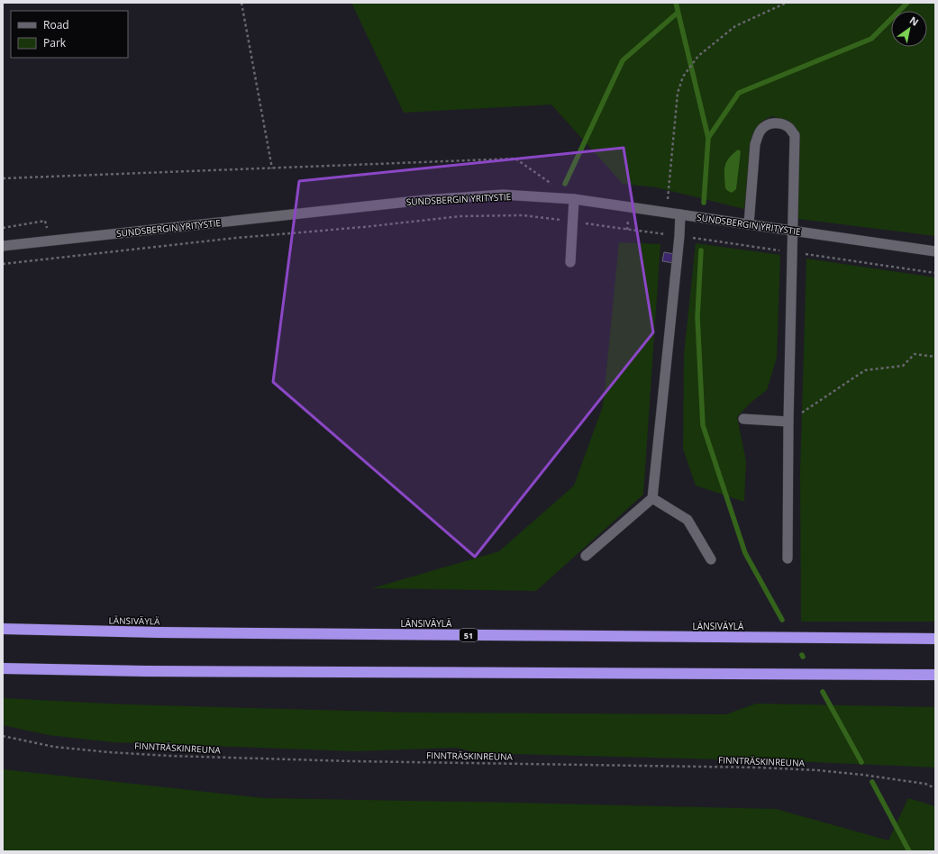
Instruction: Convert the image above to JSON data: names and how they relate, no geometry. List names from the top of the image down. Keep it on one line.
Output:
{"streets":{"highway":["LÄNSIVÄYLÄ","51"],"street":["SUNDSBERGIN YRITYSTIE"],"path":["FINNTRÄSKINREUNA"]},"legend":["Road","Park"],"north":"top right"}
